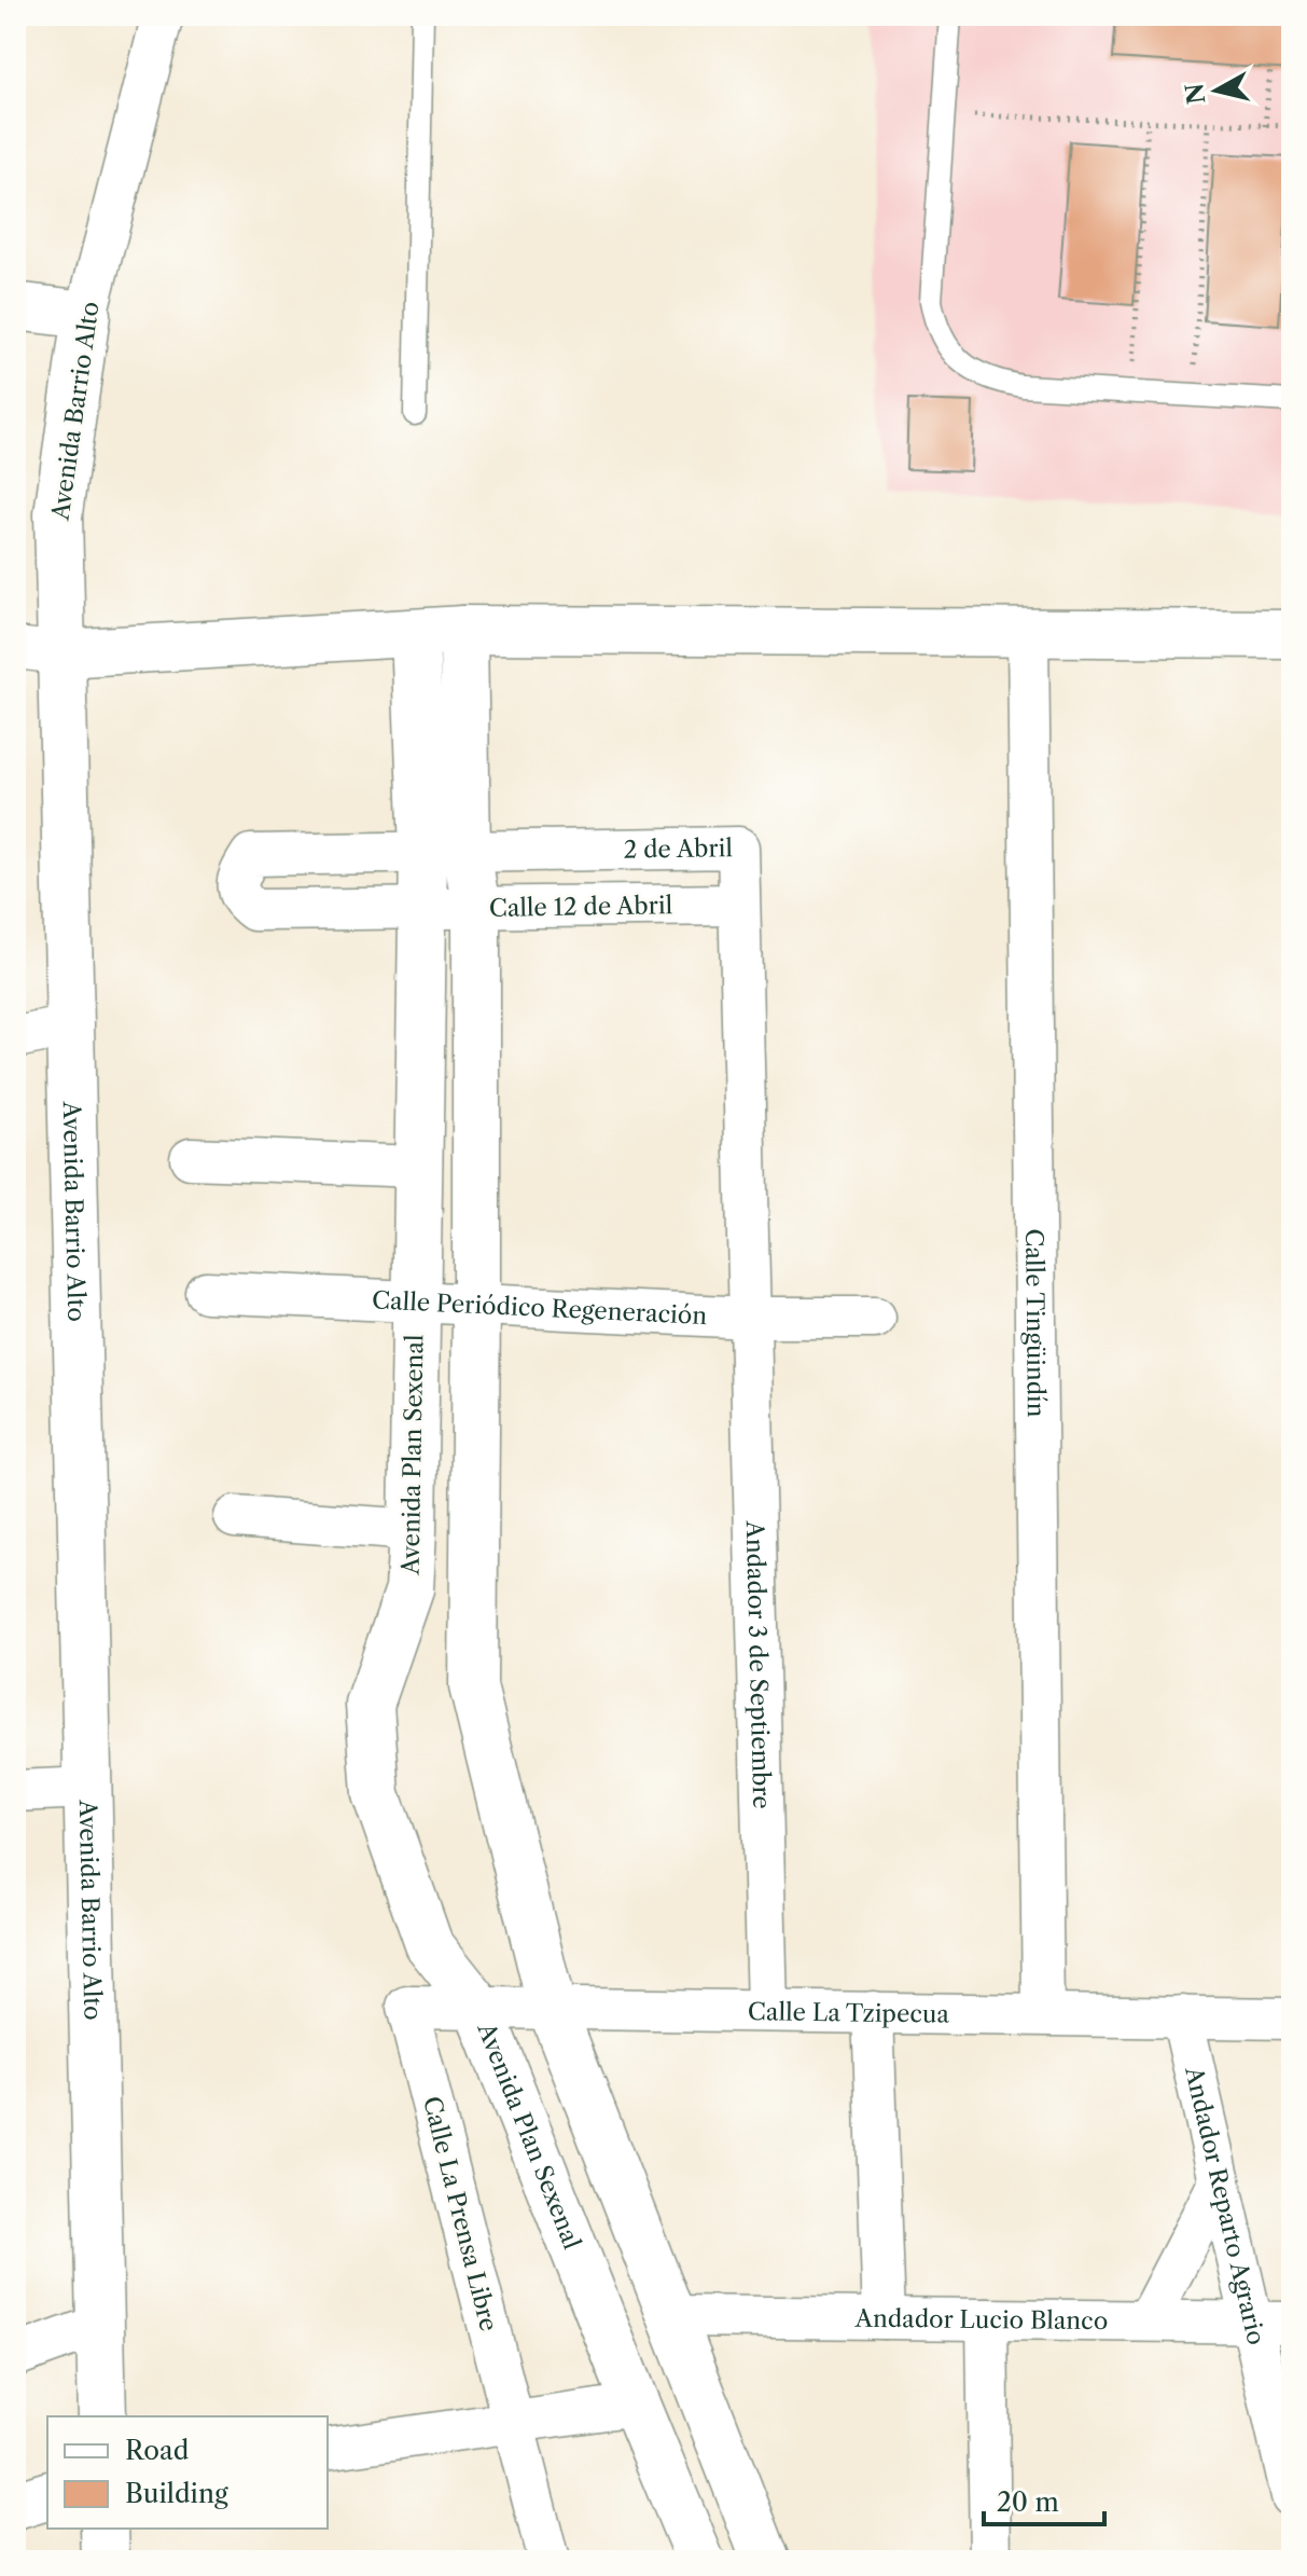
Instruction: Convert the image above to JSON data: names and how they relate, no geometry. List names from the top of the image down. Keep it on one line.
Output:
{"streets":{"street":["Avenida Barrio Alto","2 de Abril","Calle 12 de Abril","Calle Periódico Regeneración","Calle Tingüindín","Avenida Plan Sexenal","Andador 3 de Septiembre","Calle La Tzipecua","Andador Reparto Agrario","Calle La Prensa Libre","Andador Lucio Blanco"]},"crossings":[["2 de Abril","Calle 12 de Abril"],["2 de Abril","Calle Periódico Regeneración"],["2 de Abril","Avenida Plan Sexenal"],["2 de Abril","Andador 3 de Septiembre"],["Calle 12 de Abril","Avenida Plan Sexenal"],["Calle Periódico Regeneración","Avenida Plan Sexenal"],["Calle Periódico Regeneración","Andador 3 de Septiembre"],["Calle Tingüindín","Calle La Tzipecua"],["Avenida Plan Sexenal","Calle La Tzipecua"],["Avenida Plan Sexenal","Andador Lucio Blanco"],["Andador 3 de Septiembre","Calle La Tzipecua"],["Calle La Tzipecua","Andador Reparto Agrario"],["Calle La Tzipecua","Calle La Prensa Libre"],["Andador Reparto Agrario","Andador Lucio Blanco"]],"legend":["Road","Building"],"scale_bar":"20 m","north":"left"}
